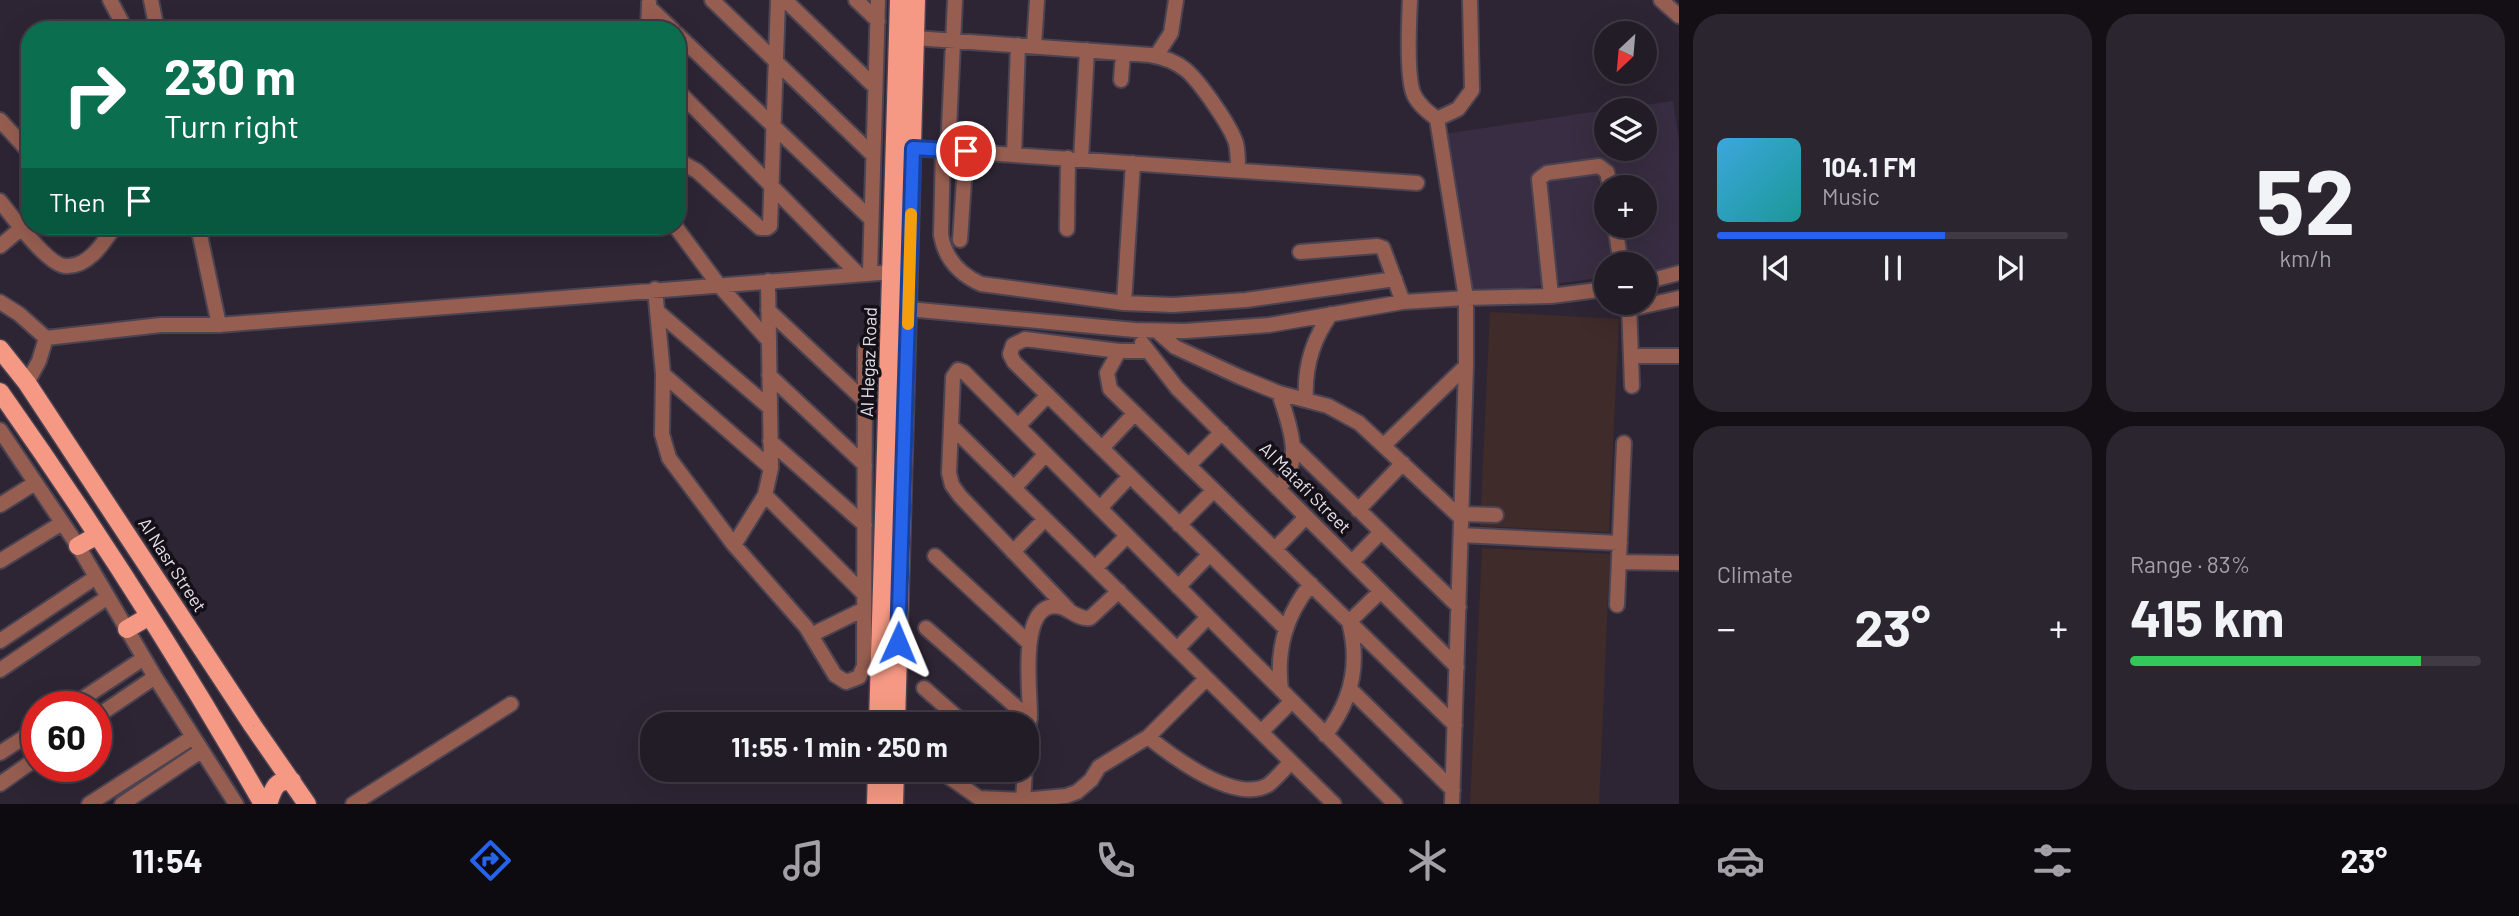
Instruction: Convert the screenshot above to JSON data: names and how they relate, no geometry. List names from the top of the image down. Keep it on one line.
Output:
{"streets":{"main road":["Al Hegaz Road","Al Nasr Street"],"street":["Al Matafi Street"]},"north":"bottom left","page":{"tile":[["52","km/h"],"Climate",["Range · 83%","415 km"]],"map_buttons":["+","−"],"turn":["230 m","Turn right"],"song":["104.1 FM","Music"],"then":"Then","heat":["−","23°","+"],"limit":"60","trip":"11:55 · 1 min · 250 m","tabs":["11:54","23°"]}}
